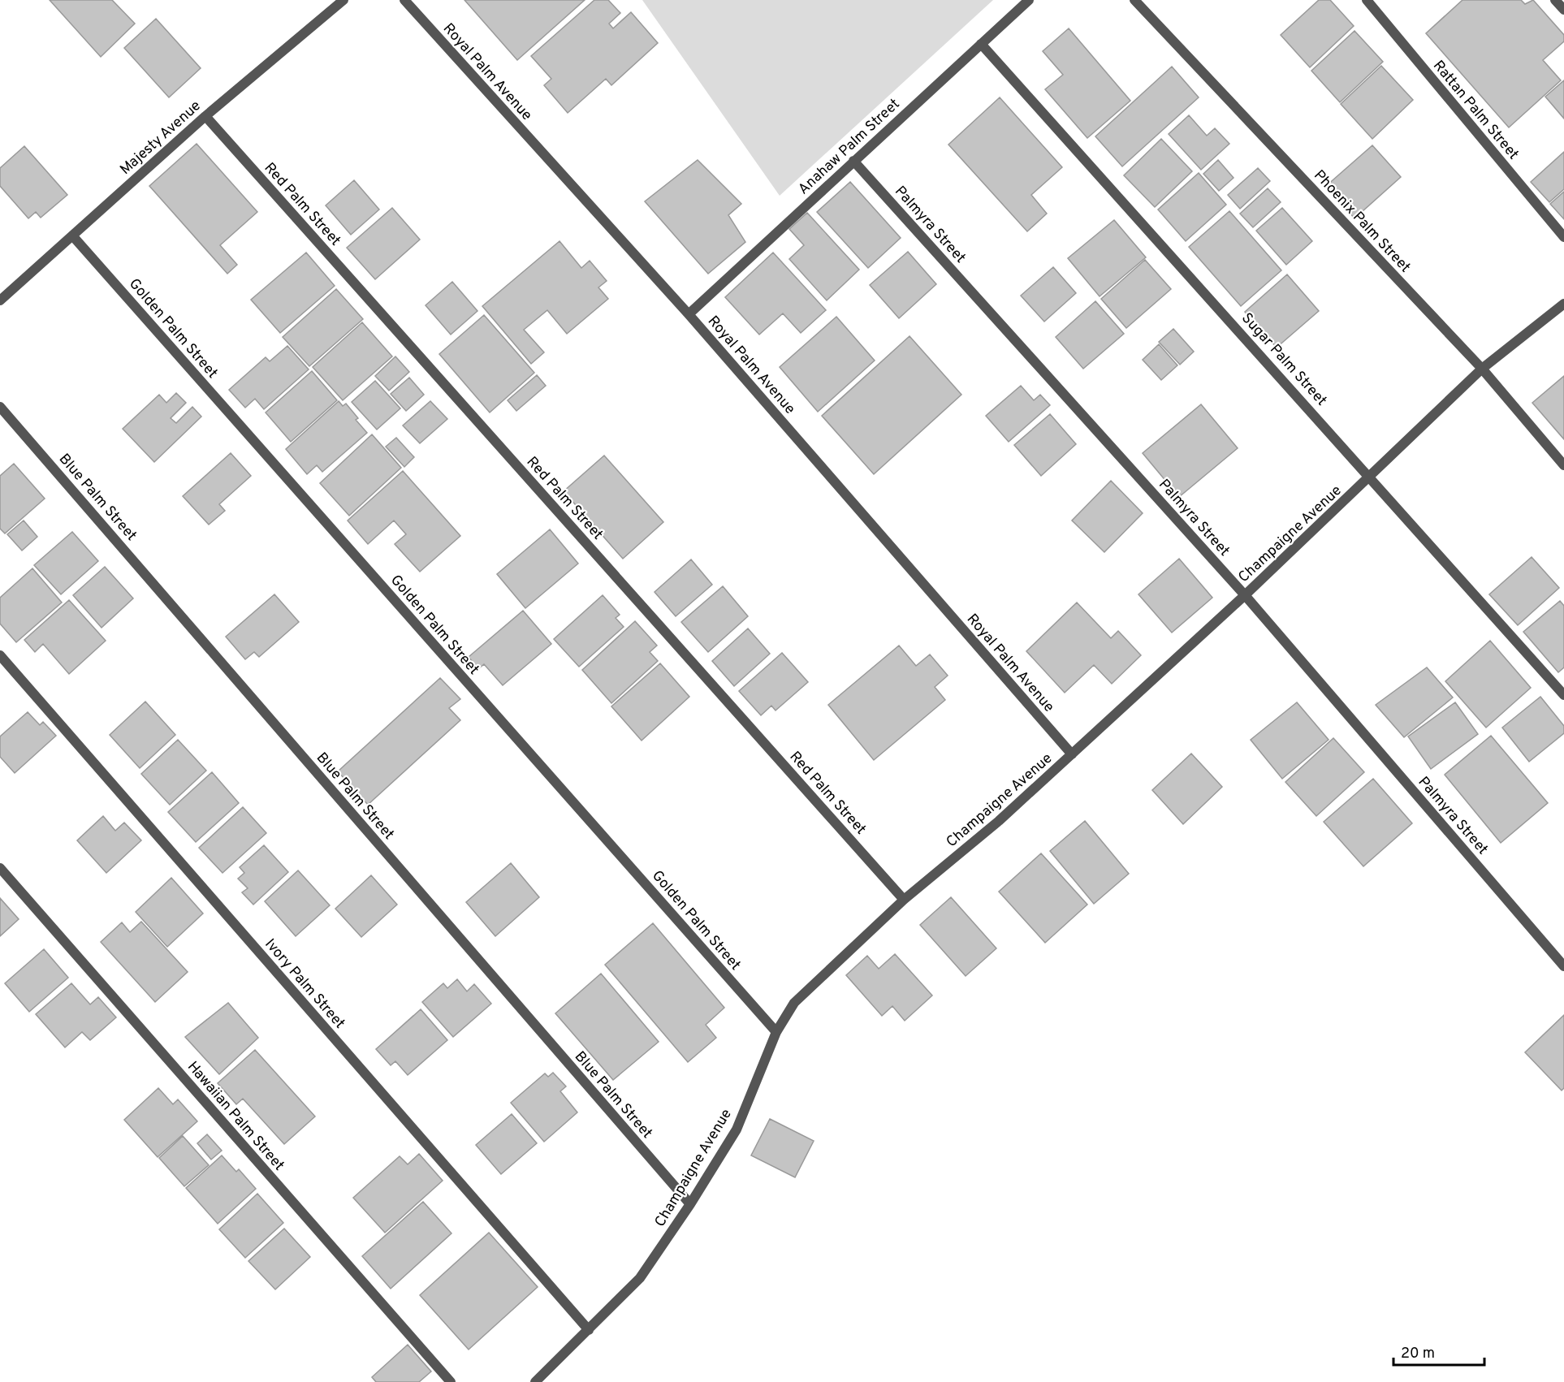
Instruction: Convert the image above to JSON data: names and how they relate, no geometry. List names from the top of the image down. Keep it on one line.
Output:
{"streets":{"street":["Royal Palm Avenue","Rattan Palm Street","Majesty Avenue","Anahaw Palm Street","Red Palm Street","Phoenix Palm Street","Palmyra Street","Golden Palm Street","Sugar Palm Street","Blue Palm Street","Champaigne Avenue","Ivory Palm Street","Hawaiian Palm Street"]},"crossings":[["Royal Palm Avenue","Anahaw Palm Street"],["Royal Palm Avenue","Champaigne Avenue"],["Majesty Avenue","Red Palm Street"],["Majesty Avenue","Golden Palm Street"],["Anahaw Palm Street","Palmyra Street"],["Anahaw Palm Street","Sugar Palm Street"],["Red Palm Street","Champaigne Avenue"],["Phoenix Palm Street","Champaigne Avenue"],["Palmyra Street","Champaigne Avenue"],["Golden Palm Street","Champaigne Avenue"],["Sugar Palm Street","Champaigne Avenue"],["Blue Palm Street","Champaigne Avenue"],["Champaigne Avenue","Ivory Palm Street"]],"scale_bar":"20 m"}
